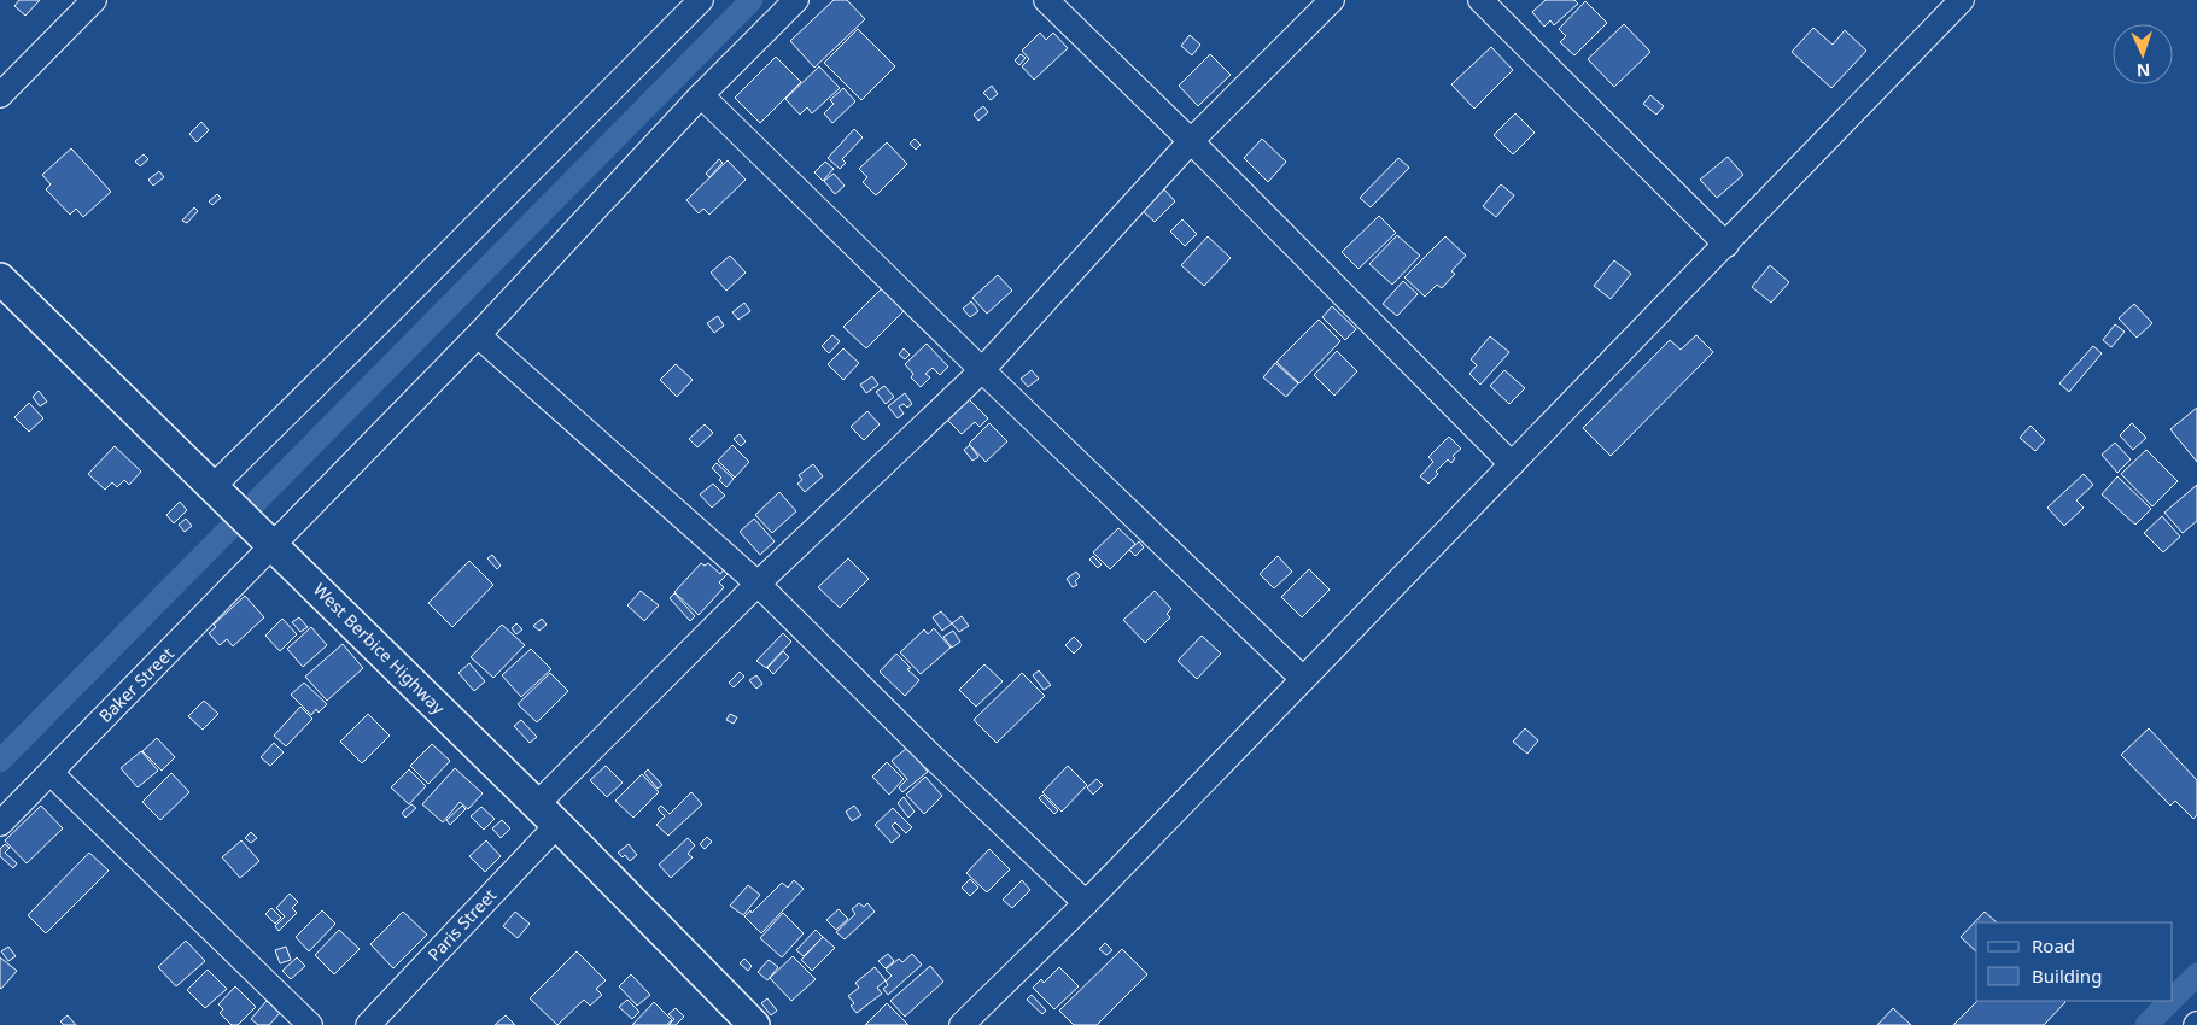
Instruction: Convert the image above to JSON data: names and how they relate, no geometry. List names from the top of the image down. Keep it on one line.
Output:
{"streets":{"main road":["West Berbice Highway"],"street":["Baker Street","Paris Street"]},"crossings":[["West Berbice Highway","Baker Street"],["West Berbice Highway","Paris Street"]],"legend":["Road","Building"],"north":"bottom"}
